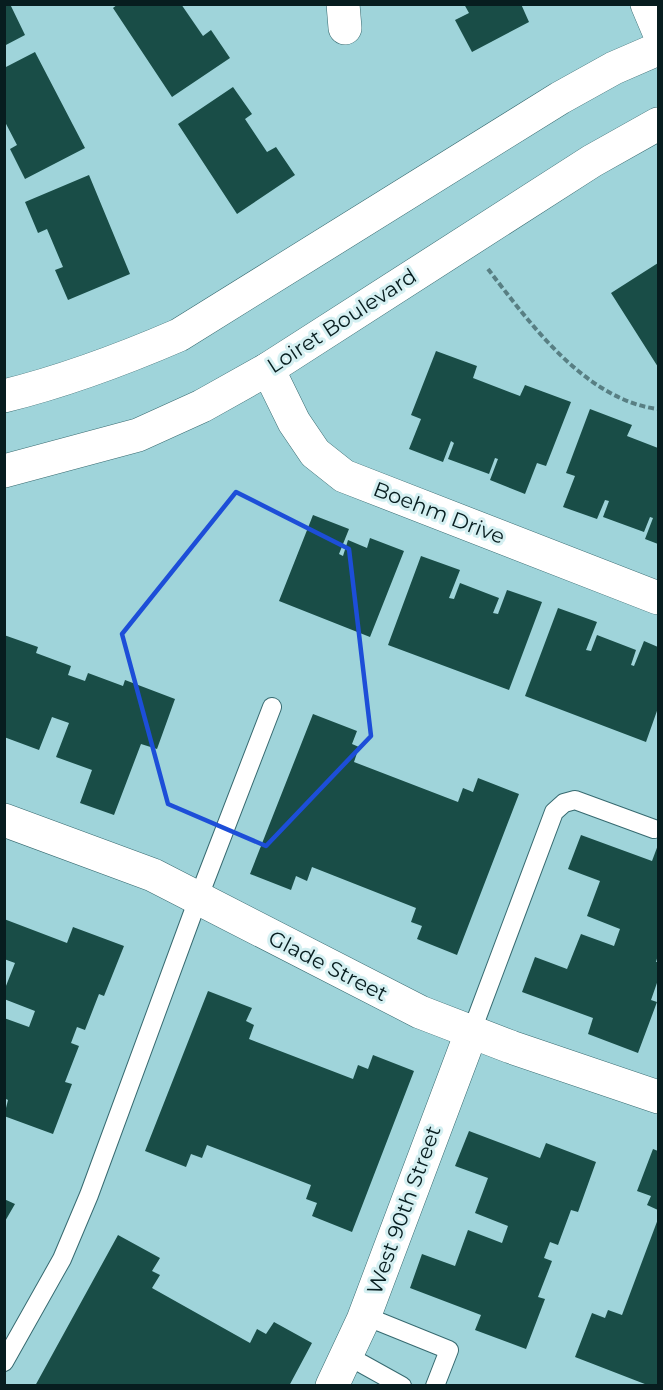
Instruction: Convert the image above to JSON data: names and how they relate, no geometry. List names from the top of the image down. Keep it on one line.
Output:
{"streets":{"street":["Loiret Boulevard","Boehm Drive","Glade Street","West 90th Street"]},"crossings":[["Loiret Boulevard","Boehm Drive"],["Glade Street","West 90th Street"]]}
